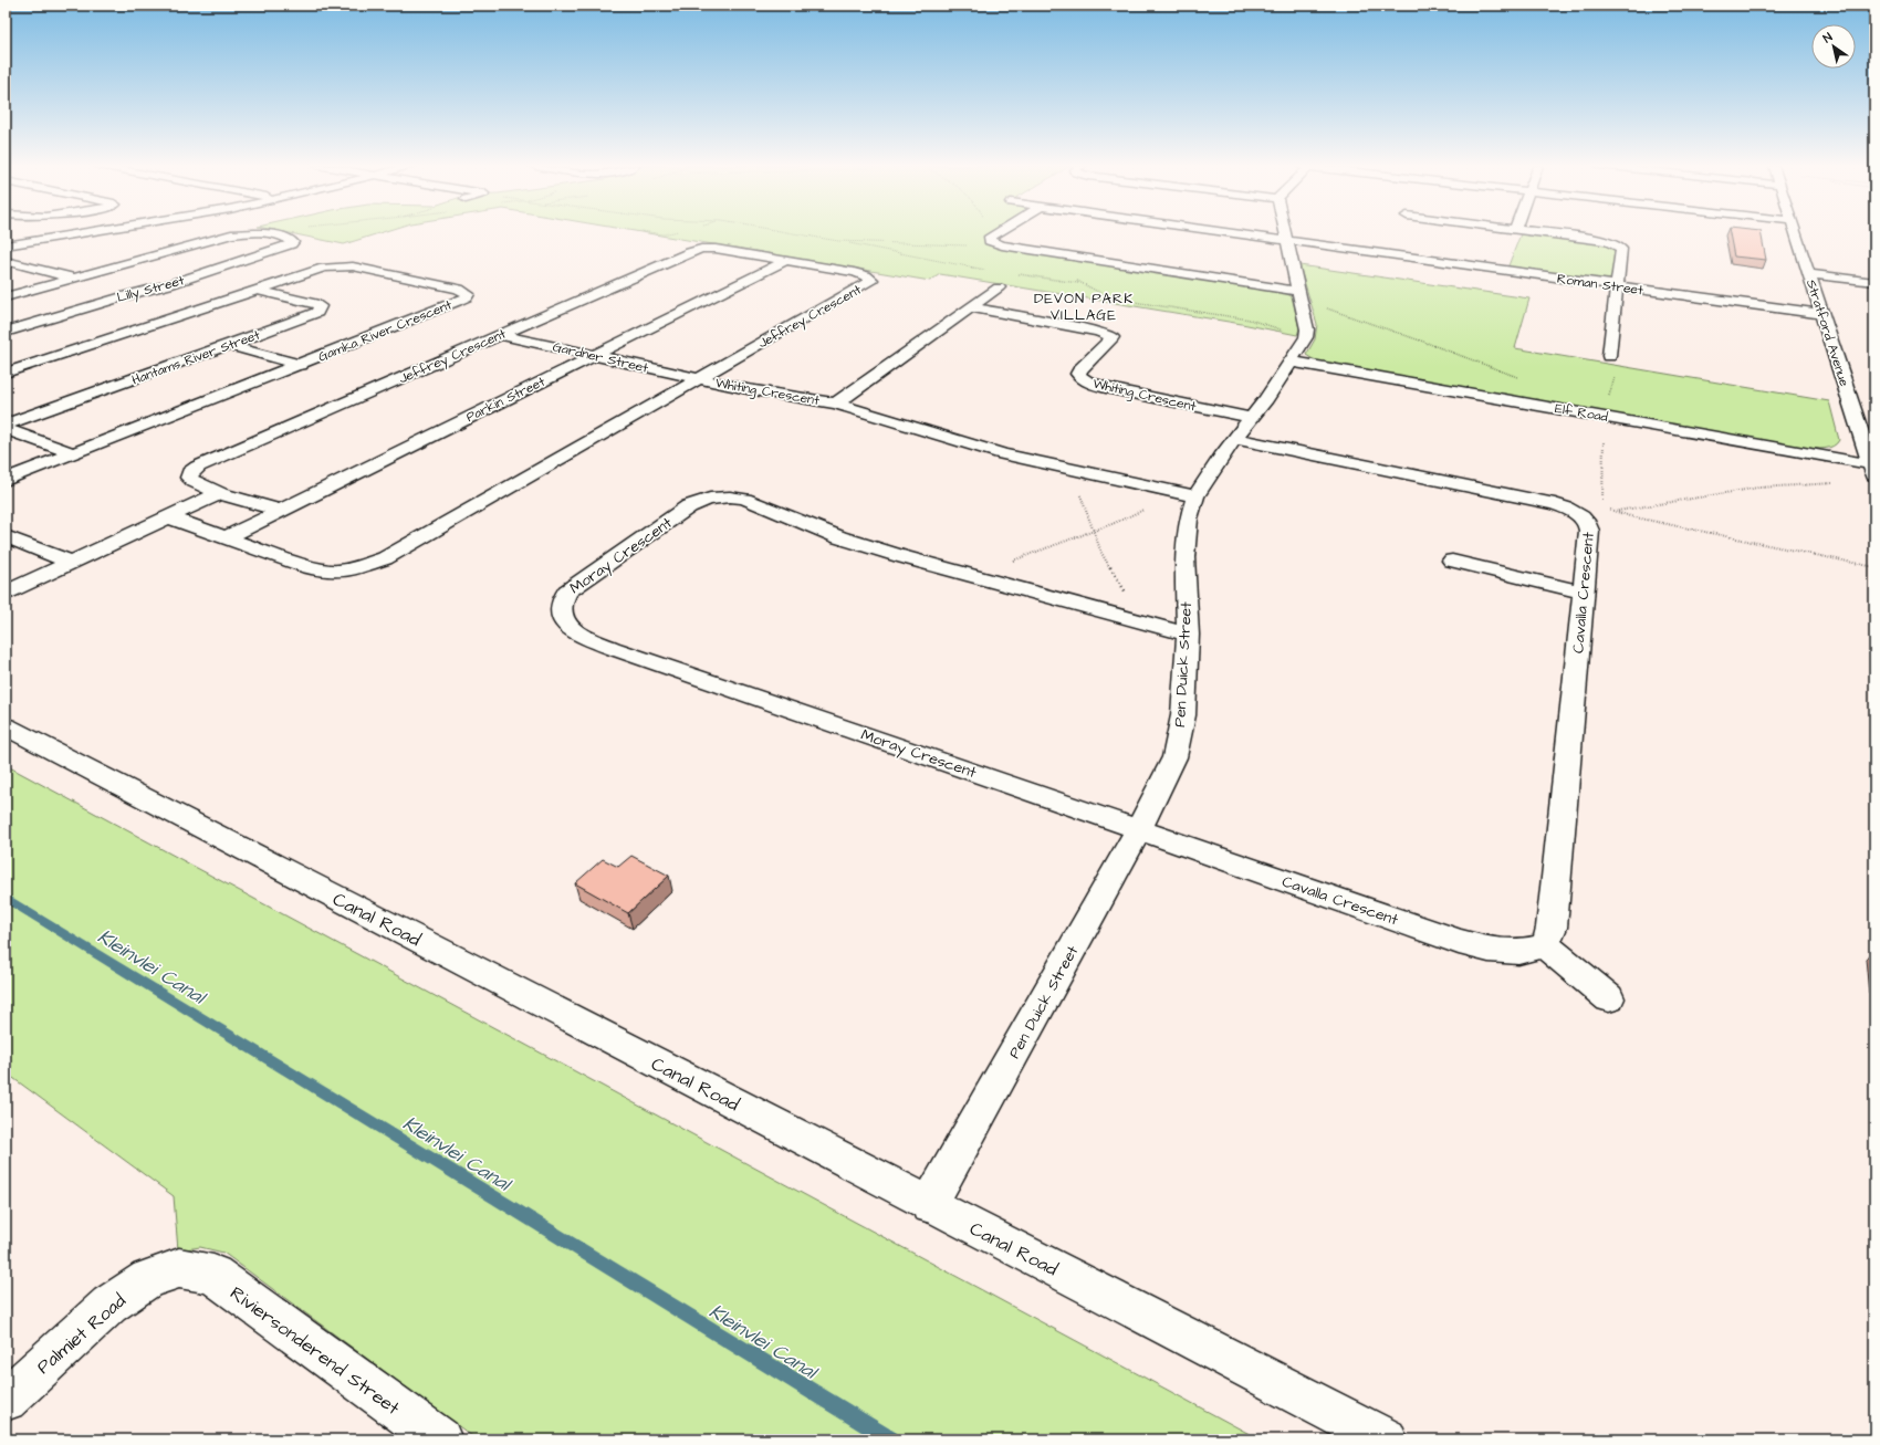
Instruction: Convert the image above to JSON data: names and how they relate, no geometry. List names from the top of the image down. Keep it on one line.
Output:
{"streets":{"street":["Roman Street","Lilly Street","Jeffrey Crescent","Gamka River Crescent","Stratford Avenue","Hantams River Street","Gardner Street","Whiting Crescent","Parkin Street","Elf Road","Moray Crescent","Cavalla Crescent","Pen Duick Street","Canal Road","Palmiet Road","Riviersonderend Street"]},"crossings":[["Roman Street","Stratford Avenue"],["Jeffrey Crescent","Gardner Street"],["Jeffrey Crescent","Whiting Crescent"],["Jeffrey Crescent","Parkin Street"],["Gamka River Crescent","Hantams River Street"],["Stratford Avenue","Elf Road"],["Gardner Street","Whiting Crescent"],["Gardner Street","Parkin Street"],["Whiting Crescent","Pen Duick Street"],["Elf Road","Pen Duick Street"],["Moray Crescent","Cavalla Crescent"],["Moray Crescent","Pen Duick Street"],["Cavalla Crescent","Pen Duick Street"],["Pen Duick Street","Canal Road"],["Palmiet Road","Riviersonderend Street"]],"districts":["DEVON PARK VILLAGE"],"water":["Kleinvlei Canal"],"north":"top left"}
